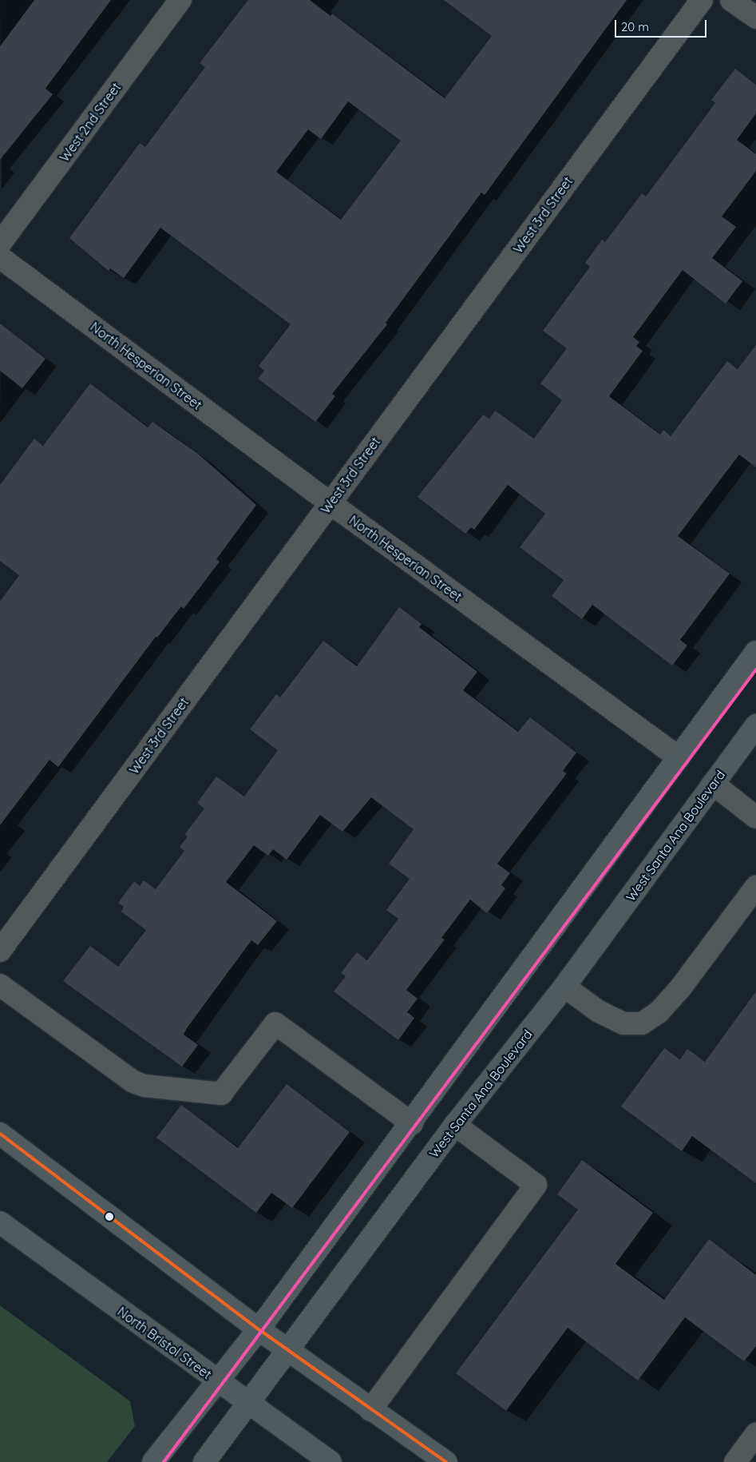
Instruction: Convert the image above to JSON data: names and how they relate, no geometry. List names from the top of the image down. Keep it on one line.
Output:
{"streets":{"main road":["West Santa Ana Boulevard","North Bristol Street"],"street":["West 2nd Street","West 3rd Street","North Hesperian Street"]},"crossings":[["West 3rd Street","North Hesperian Street"],["West Santa Ana Boulevard","North Bristol Street"]],"scale_bar":"20 m"}
